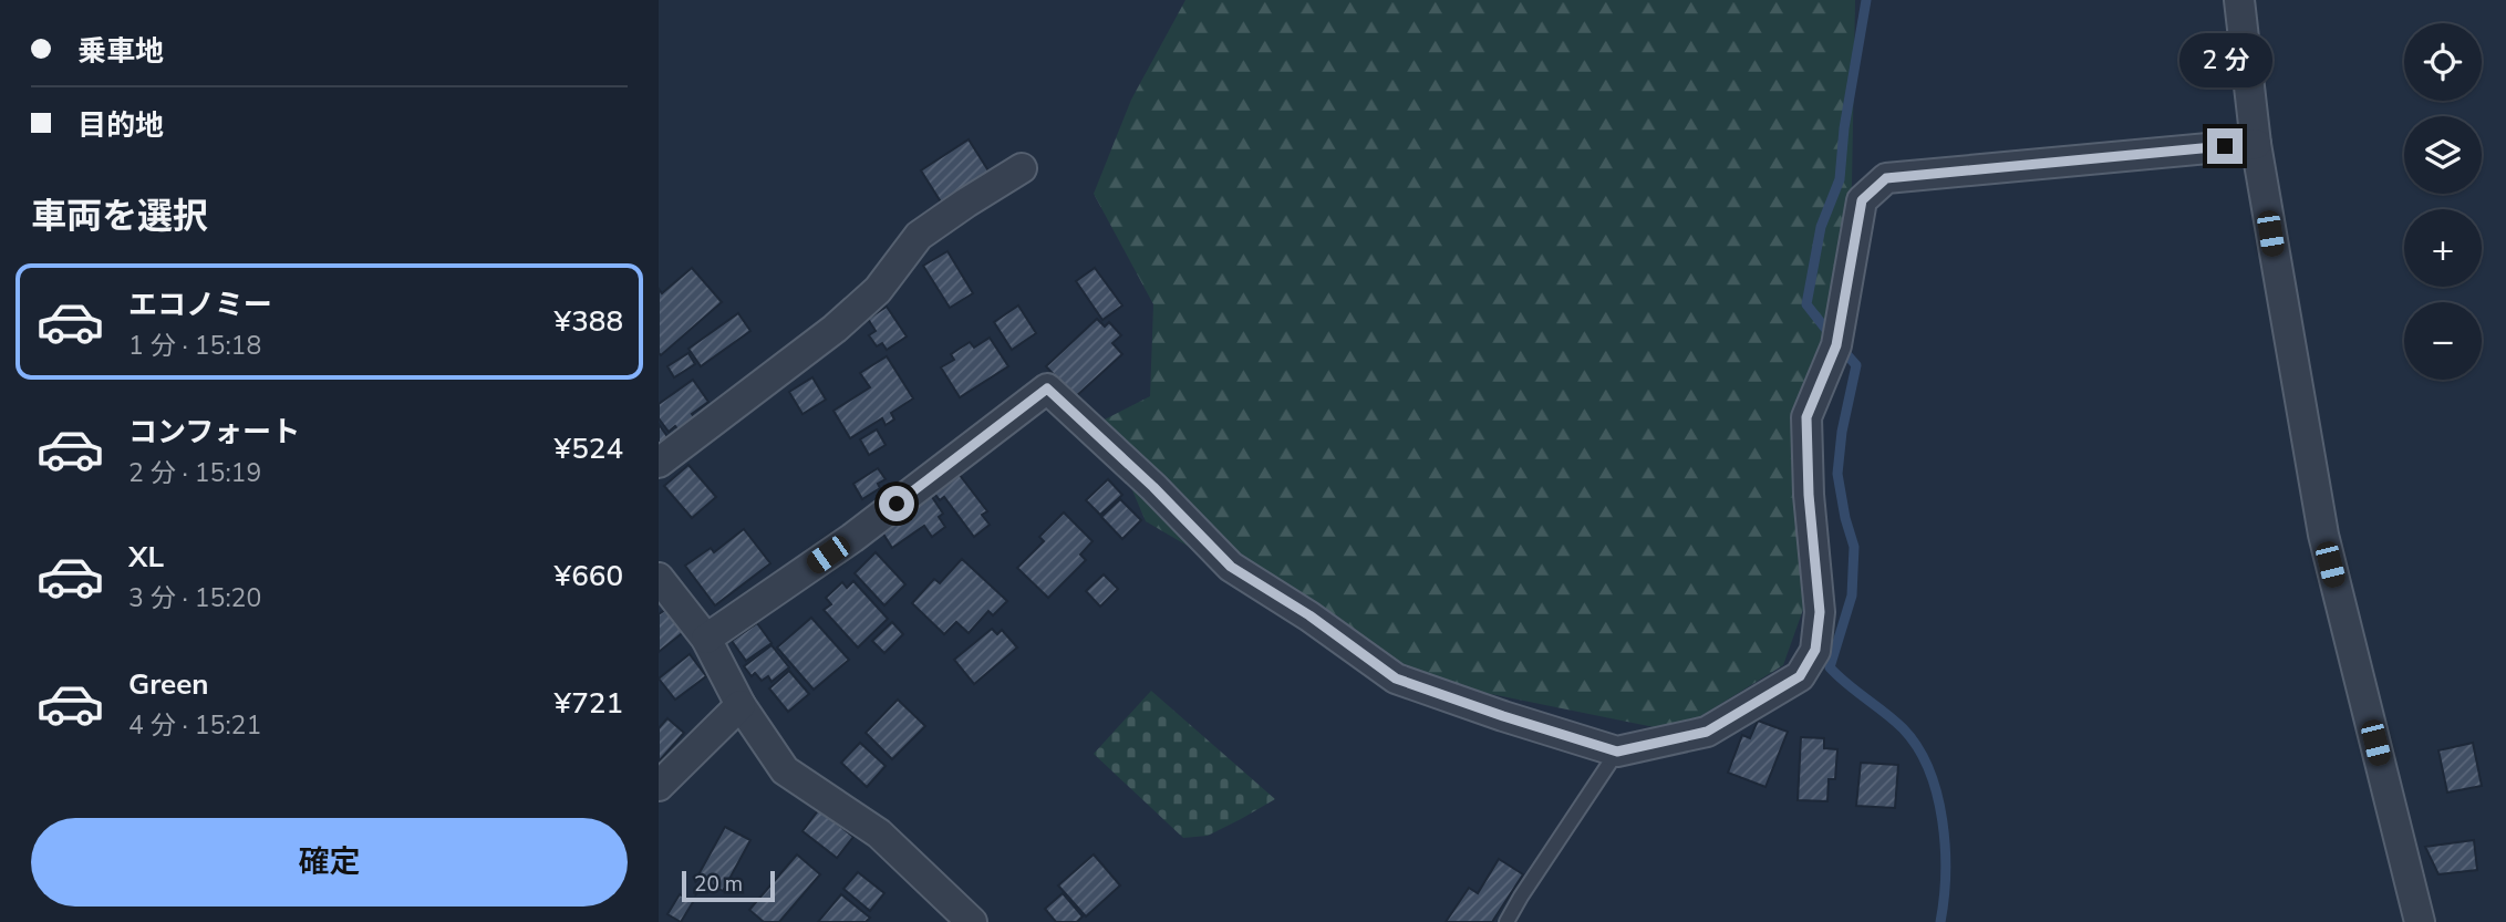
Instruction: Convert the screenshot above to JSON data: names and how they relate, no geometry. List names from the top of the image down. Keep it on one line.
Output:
{"scale_bar":"20 m","page":{"banner":["乗車地","目的地"],"map_buttons":["+","−"],"bubble":"2 分","heading":"車両を選択","list":[{"name":"エコノミー","note":"1 分 · 15:18","value":"¥388"},{"name":"コンフォート","note":"2 分 · 15:19","value":"¥524"},{"name":"XL","note":"3 分 · 15:20","value":"¥660"},{"name":"Green","note":"4 分 · 15:21","value":"¥721"}],"buttons":"確定","scale":"20 m"}}
